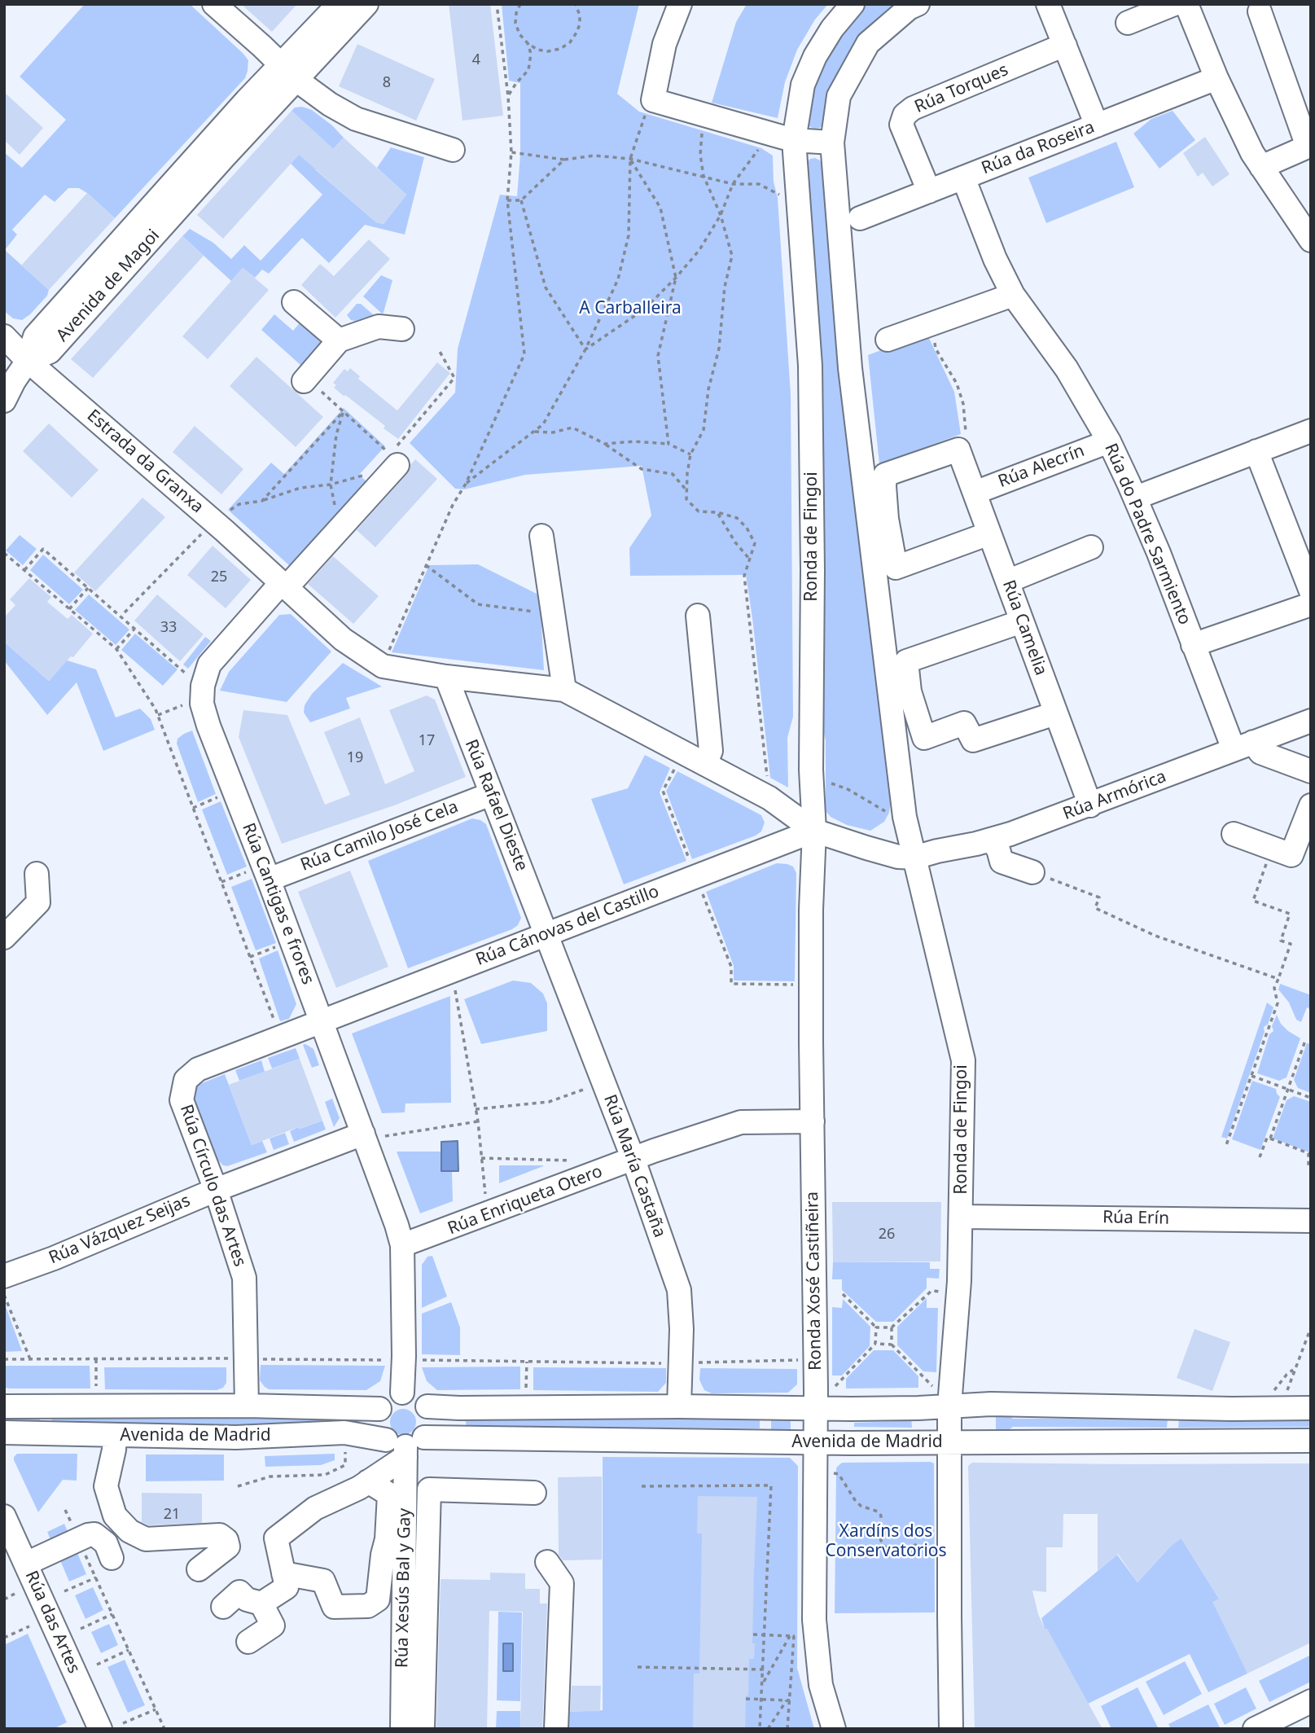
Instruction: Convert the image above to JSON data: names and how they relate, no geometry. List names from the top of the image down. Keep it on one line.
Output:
{"streets":{"street":["Rúa Torques","Rúa da Roseira","Avenida de Magoi","Estrada da Granxa","Rúa Alecrín","Rúa do Padre Sarmiento","Ronda de Fingoi","Rúa Camelia","Rúa Armórica","Rúa Rafael Dieste","Rúa Camilo José Cela","Rúa Cantigas e frores","Rúa Cánovas del Castillo","Rúa María Castaña","Rúa Círculo das Artes","Rúa Enriqueta Otero","Rúa Erín","Rúa Vázquez Seijas","Ronda Xosé Castiñeira","Avenida de Madrid","Rúa Xesús Bal y Gay","Rúa das Artes"]},"crossings":[["Rúa Torques","Rúa da Roseira"],["Rúa da Roseira","Rúa do Padre Sarmiento"],["Avenida de Magoi","Estrada da Granxa"],["Estrada da Granxa","Ronda de Fingoi"],["Estrada da Granxa","Rúa Rafael Dieste"],["Estrada da Granxa","Rúa Cantigas e frores"],["Estrada da Granxa","Rúa Cánovas del Castillo"],["Estrada da Granxa","Ronda Xosé Castiñeira"],["Rúa Alecrín","Rúa do Padre Sarmiento"],["Rúa Alecrín","Rúa Camelia"],["Rúa do Padre Sarmiento","Rúa Armórica"],["Ronda de Fingoi","Rúa Armórica"],["Ronda de Fingoi","Rúa Cánovas del Castillo"],["Ronda de Fingoi","Rúa Erín"],["Ronda de Fingoi","Ronda Xosé Castiñeira"],["Ronda de Fingoi","Avenida de Madrid"],["Rúa Camelia","Rúa Armórica"],["Rúa Rafael Dieste","Rúa Camilo José Cela"],["Rúa Rafael Dieste","Rúa Cánovas del Castillo"],["Rúa Rafael Dieste","Rúa María Castaña"],["Rúa Camilo José Cela","Rúa Cantigas e frores"],["Rúa Cantigas e frores","Rúa Cánovas del Castillo"],["Rúa Cantigas e frores","Rúa Círculo das Artes"],["Rúa Cantigas e frores","Rúa Enriqueta Otero"],["Rúa Cantigas e frores","Rúa Vázquez Seijas"],["Rúa Cantigas e frores","Avenida de Madrid"],["Rúa Cantigas e frores","Rúa Xesús Bal y Gay"],["Rúa Cánovas del Castillo","Rúa María Castaña"],["Rúa Cánovas del Castillo","Rúa Círculo das Artes"],["Rúa Cánovas del Castillo","Ronda Xosé Castiñeira"],["Rúa María Castaña","Rúa Enriqueta Otero"],["Rúa María Castaña","Avenida de Madrid"],["Rúa Círculo das Artes","Rúa Vázquez Seijas"],["Rúa Círculo das Artes","Avenida de Madrid"],["Rúa Enriqueta Otero","Ronda Xosé Castiñeira"],["Ronda Xosé Castiñeira","Avenida de Madrid"],["Avenida de Madrid","Rúa Xesús Bal y Gay"]],"parks":["A Carballeira","Xardíns dos Conservatorios"],"house_numbers":["4","8","25","33","17","19","26","21"]}
